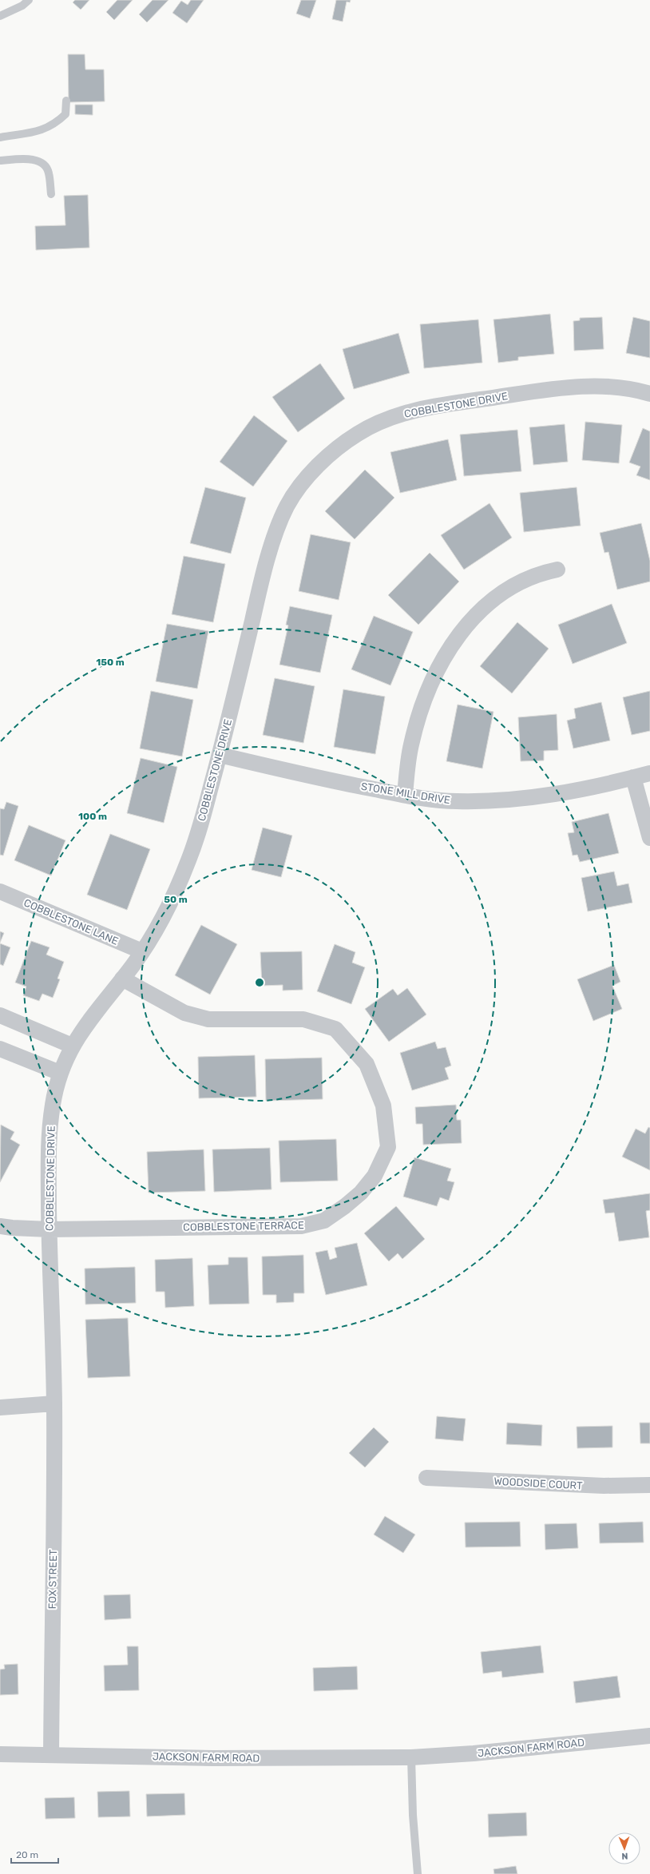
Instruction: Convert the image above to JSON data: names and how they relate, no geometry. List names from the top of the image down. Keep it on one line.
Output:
{"streets":{"street":["COBBLESTONE DRIVE","STONE MILL DRIVE","COBBLESTONE LANE","COBBLESTONE TERRACE","WOODSIDE COURT","FOX STREET","JACKSON FARM ROAD"]},"crossings":[["COBBLESTONE DRIVE","STONE MILL DRIVE"],["COBBLESTONE DRIVE","COBBLESTONE LANE"],["COBBLESTONE DRIVE","COBBLESTONE TERRACE"],["COBBLESTONE DRIVE","FOX STREET"],["FOX STREET","JACKSON FARM ROAD"]],"scale_bar":"20 m","north":"bottom","rings":["150 m","100 m","50 m"]}
